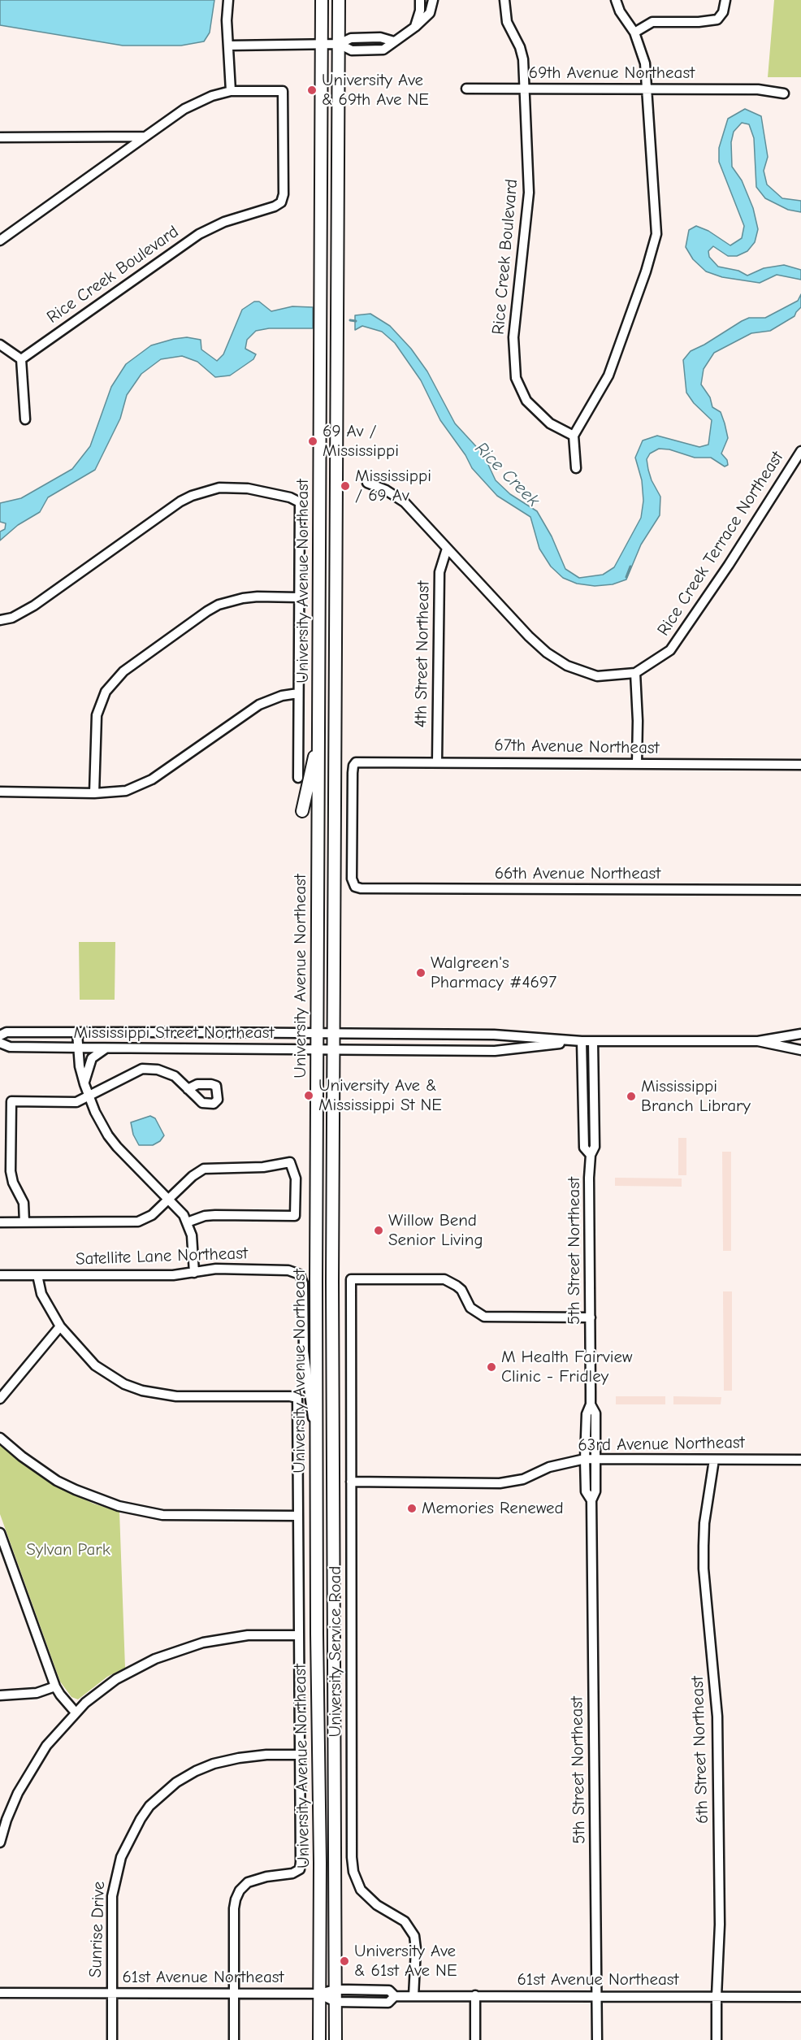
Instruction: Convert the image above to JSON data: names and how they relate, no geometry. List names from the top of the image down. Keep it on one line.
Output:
{"streets":{"main road":["University Avenue Northeast"],"street":["69th Avenue Northeast","Rice Creek Boulevard","Rice Creek Terrace Northeast","4th Street Northeast","67th Avenue Northeast","66th Avenue Northeast","Mississippi Street Northeast","5th Street Northeast","Satellite Lane Northeast","63rd Avenue Northeast","University Service Road","6th Street Northeast","Sunrise Drive","61st Avenue Northeast"]},"crossings":[["69th Avenue Northeast","Rice Creek Boulevard"],["Rice Creek Terrace Northeast","4th Street Northeast"],["University Avenue Northeast","Mississippi Street Northeast"],["University Avenue Northeast","Satellite Lane Northeast"],["University Avenue Northeast","61st Avenue Northeast"],["4th Street Northeast","67th Avenue Northeast"],["67th Avenue Northeast","66th Avenue Northeast"],["Mississippi Street Northeast","5th Street Northeast"],["5th Street Northeast","63rd Avenue Northeast"],["5th Street Northeast","University Service Road"],["5th Street Northeast","61st Avenue Northeast"],["63rd Avenue Northeast","University Service Road"],["63rd Avenue Northeast","6th Street Northeast"],["University Service Road","61st Avenue Northeast"],["6th Street Northeast","61st Avenue Northeast"],["Sunrise Drive","61st Avenue Northeast"]],"water":["Rice Creek"],"parks":["Sylvan Park"],"places":["University Ave & 69th Ave NE","69 Av / Mississippi","Mississippi / 69 Av","Walgreen's Pharmacy #4697","University Ave & Mississippi St NE","Mississippi Branch Library","Willow Bend Senior Living","M Health Fairview Clinic - Fridley","Memories Renewed","University Ave & 61st Ave NE"]}
